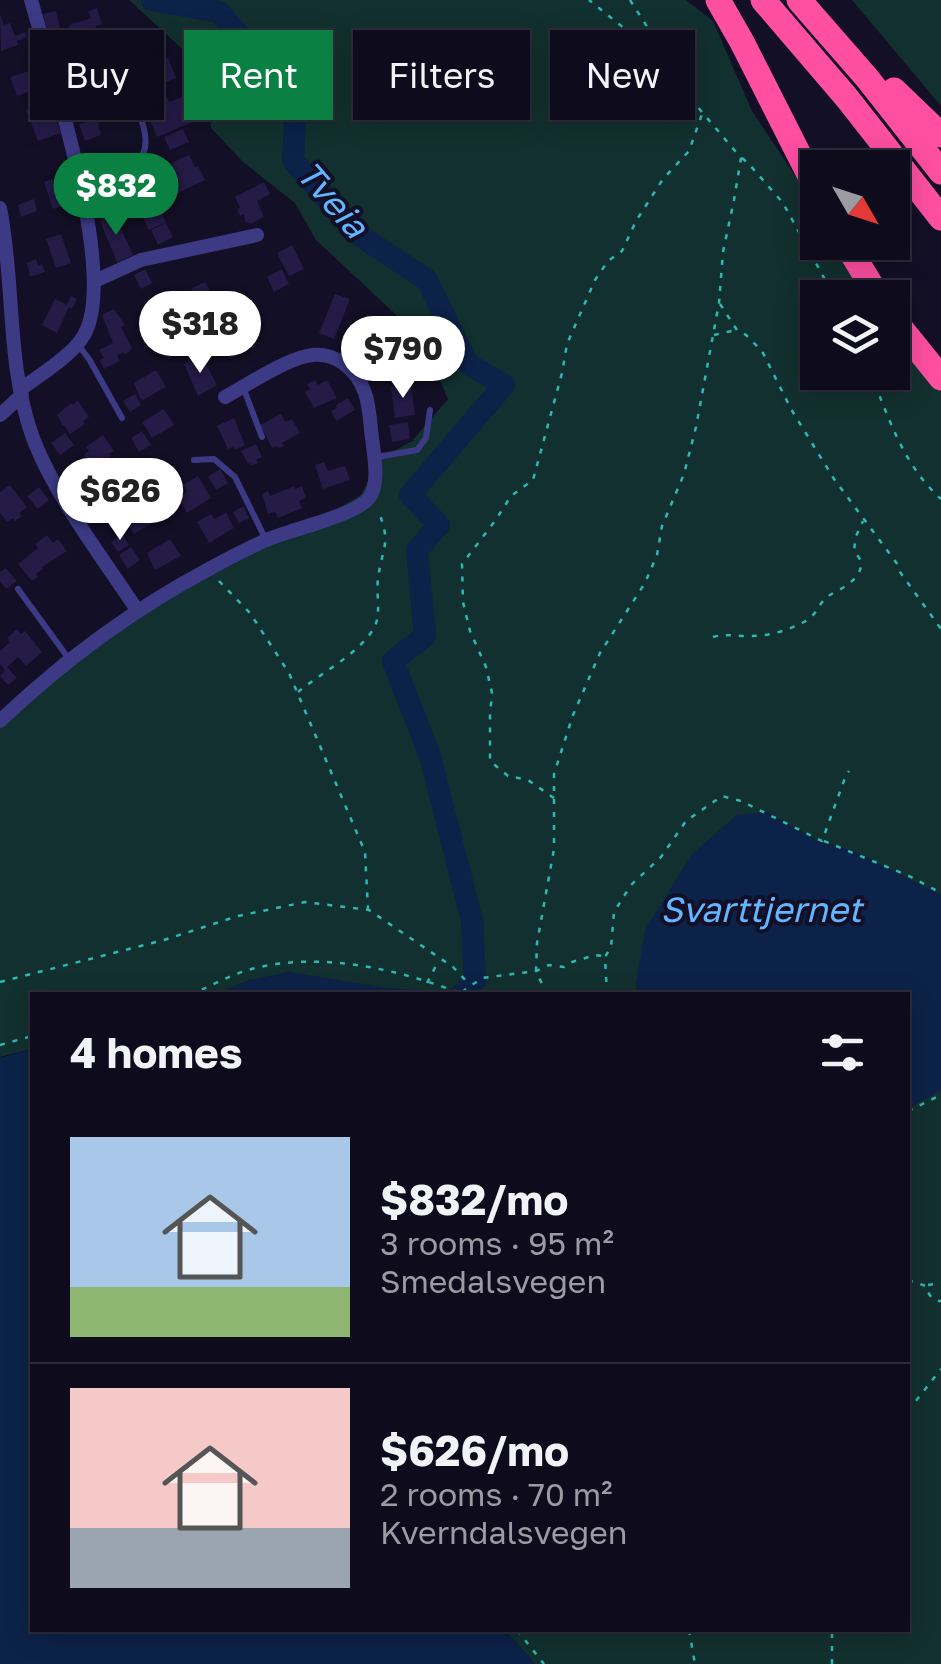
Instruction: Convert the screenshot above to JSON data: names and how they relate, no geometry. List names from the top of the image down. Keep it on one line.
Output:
{"water":["Tveia","Svarttjernet"],"north":"bottom right","page":{"chip":["Buy","Rent","Filters","New"],"price":["$832","$318","$790","$626"],"heading":"4 homes","list":[{"name":"$832/mo","note":"3 rooms · 95 m² · Smedalsvegen"},{"name":"$626/mo","note":"2 rooms · 70 m² · Kverndalsvegen"}]}}
